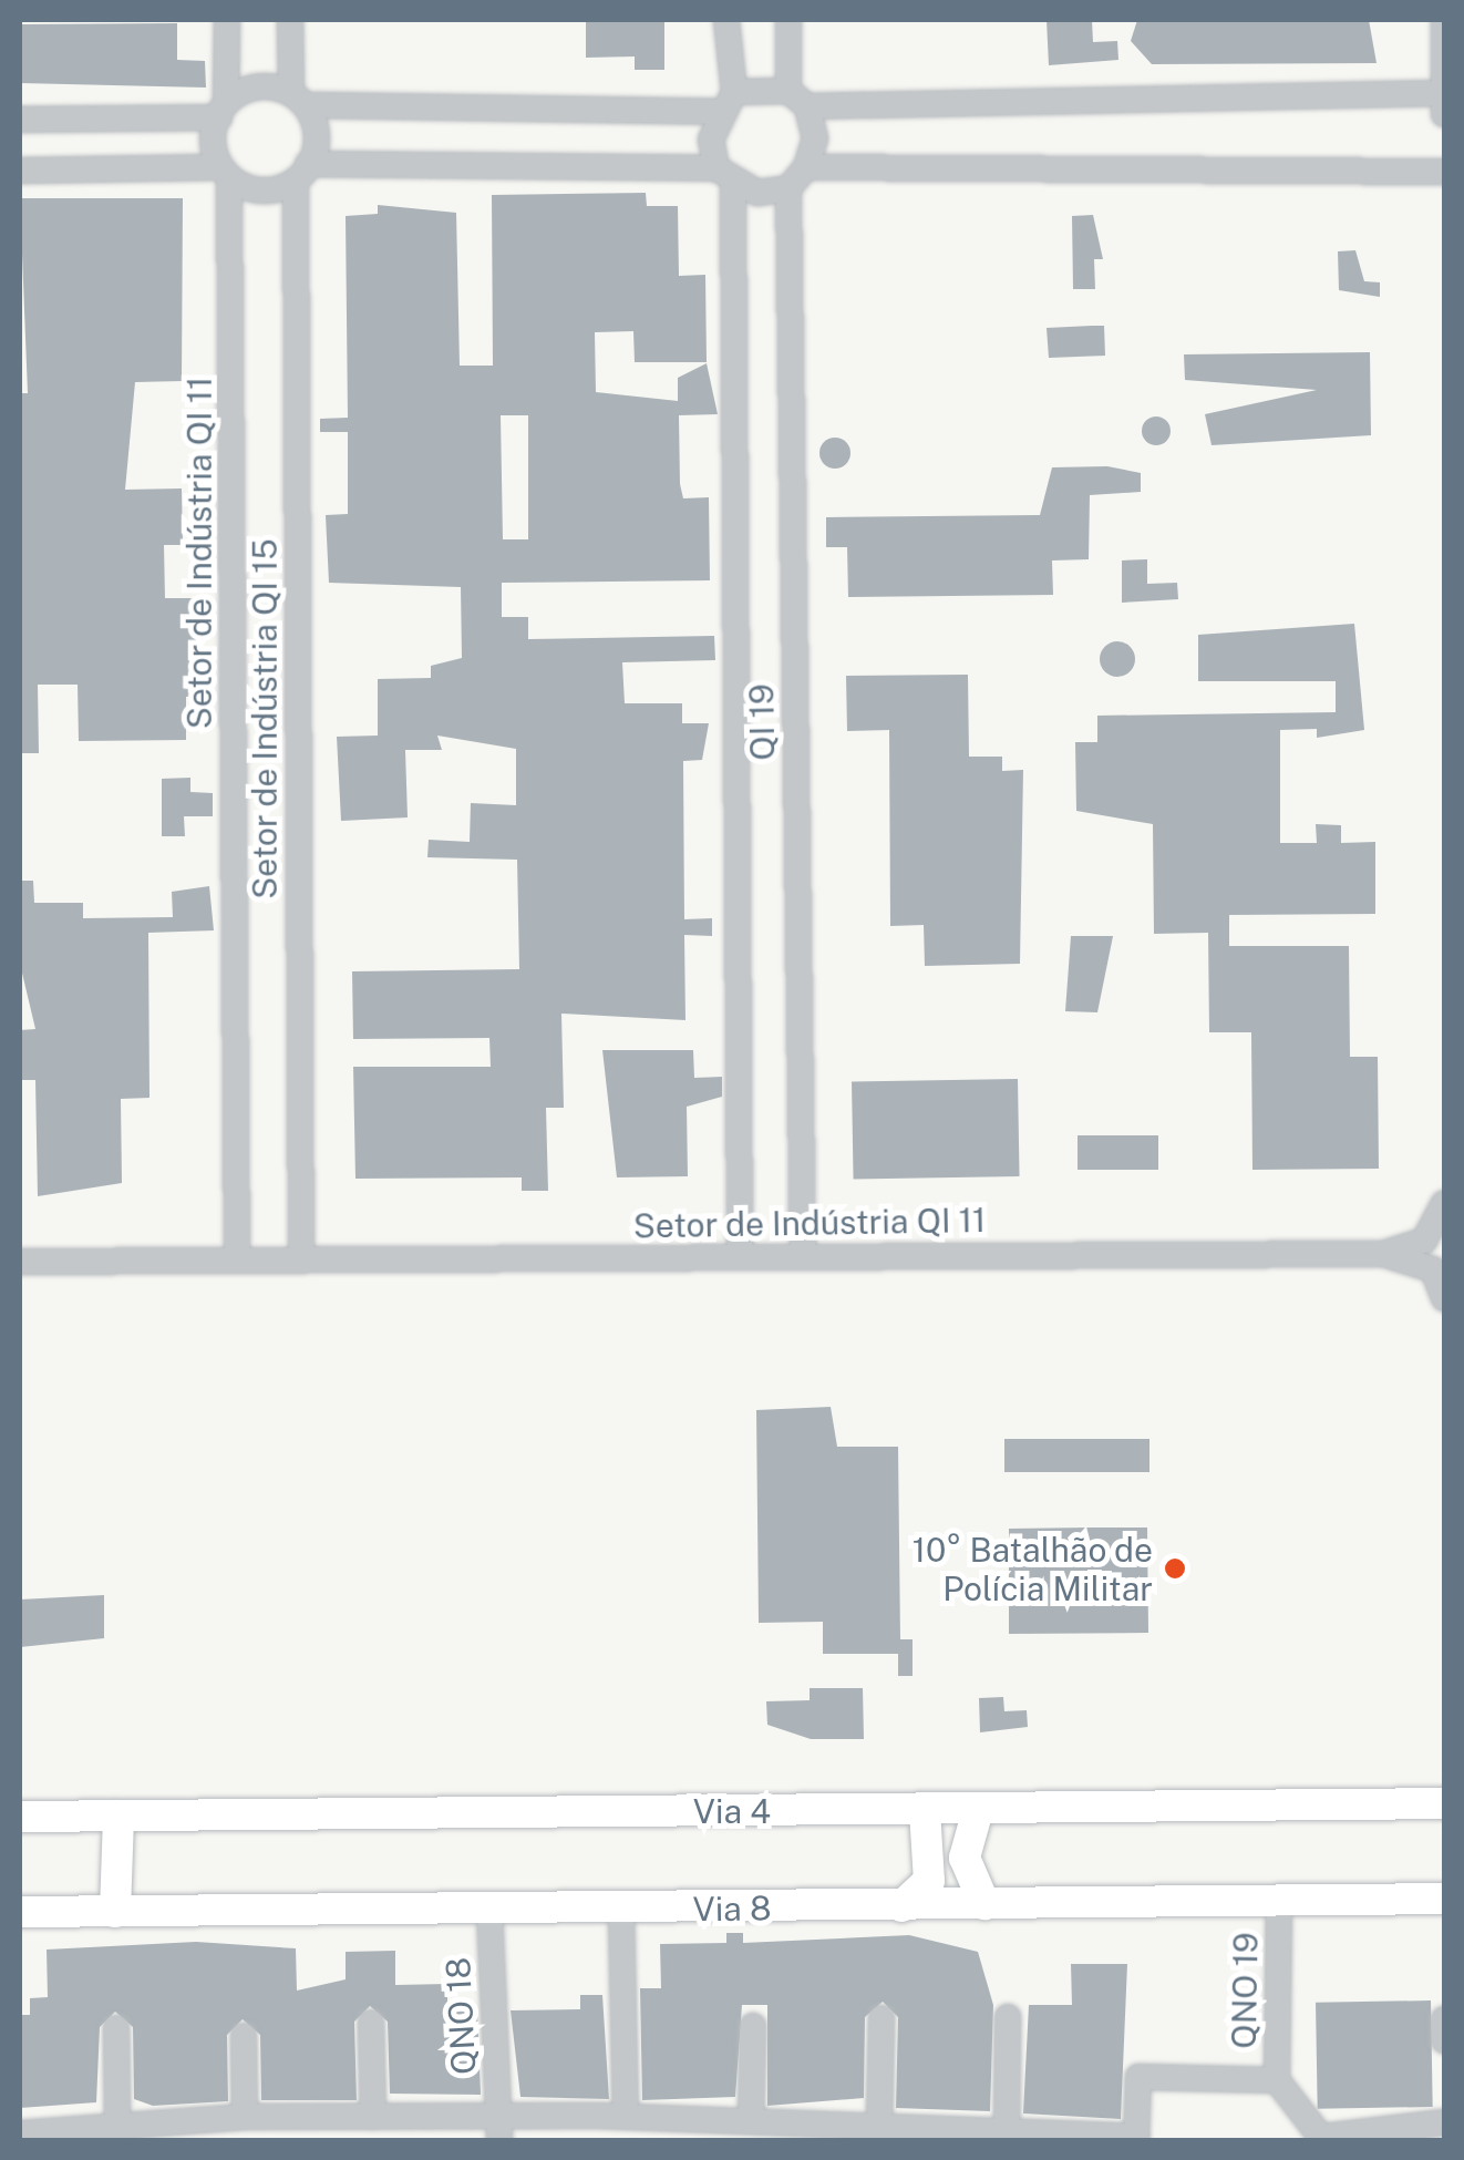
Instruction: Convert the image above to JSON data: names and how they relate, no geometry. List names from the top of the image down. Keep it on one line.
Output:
{"streets":{"main road":["Via 4","Via 8"],"street":["Setor de Indústria QI 11","Setor de Indústria QI 15","QI 19","QNO 19","QNO 18"]},"crossings":[["Setor de Indústria QI 11","Setor de Indústria QI 15"],["Setor de Indústria QI 11","QI 19"],["Via 8","QNO 19"],["Via 8","QNO 18"],["QNO 19","QNO 18"]],"places":["10° Batalhão de Polícia Militar"]}
